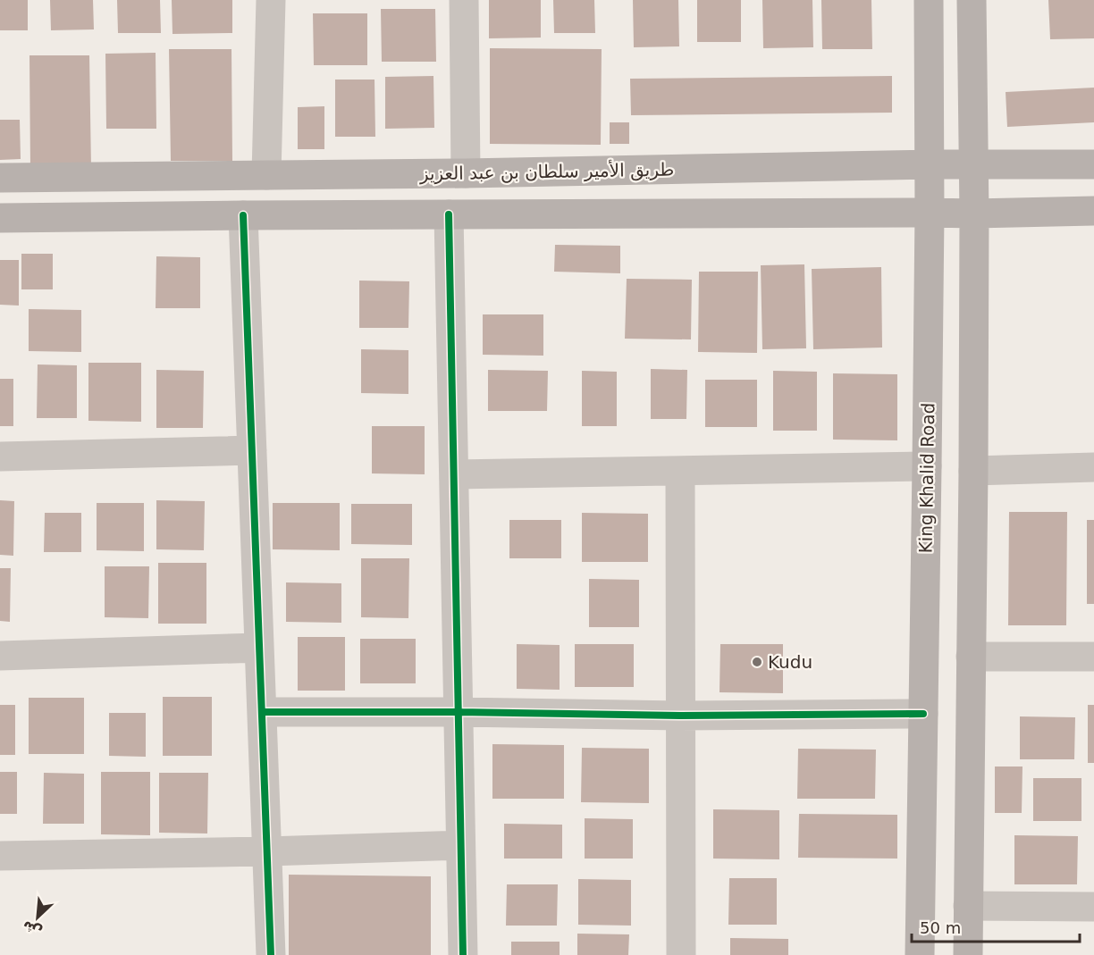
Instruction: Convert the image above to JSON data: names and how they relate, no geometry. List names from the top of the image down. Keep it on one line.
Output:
{"streets":{"main road":["طريق الأمير سلطان بن عبد العزيز","King Khalid Road"]},"crossings":[["طريق الأمير سلطان بن عبد العزيز","King Khalid Road"]],"places":["Kudu"],"scale_bar":"50 m","north":"bottom left"}
